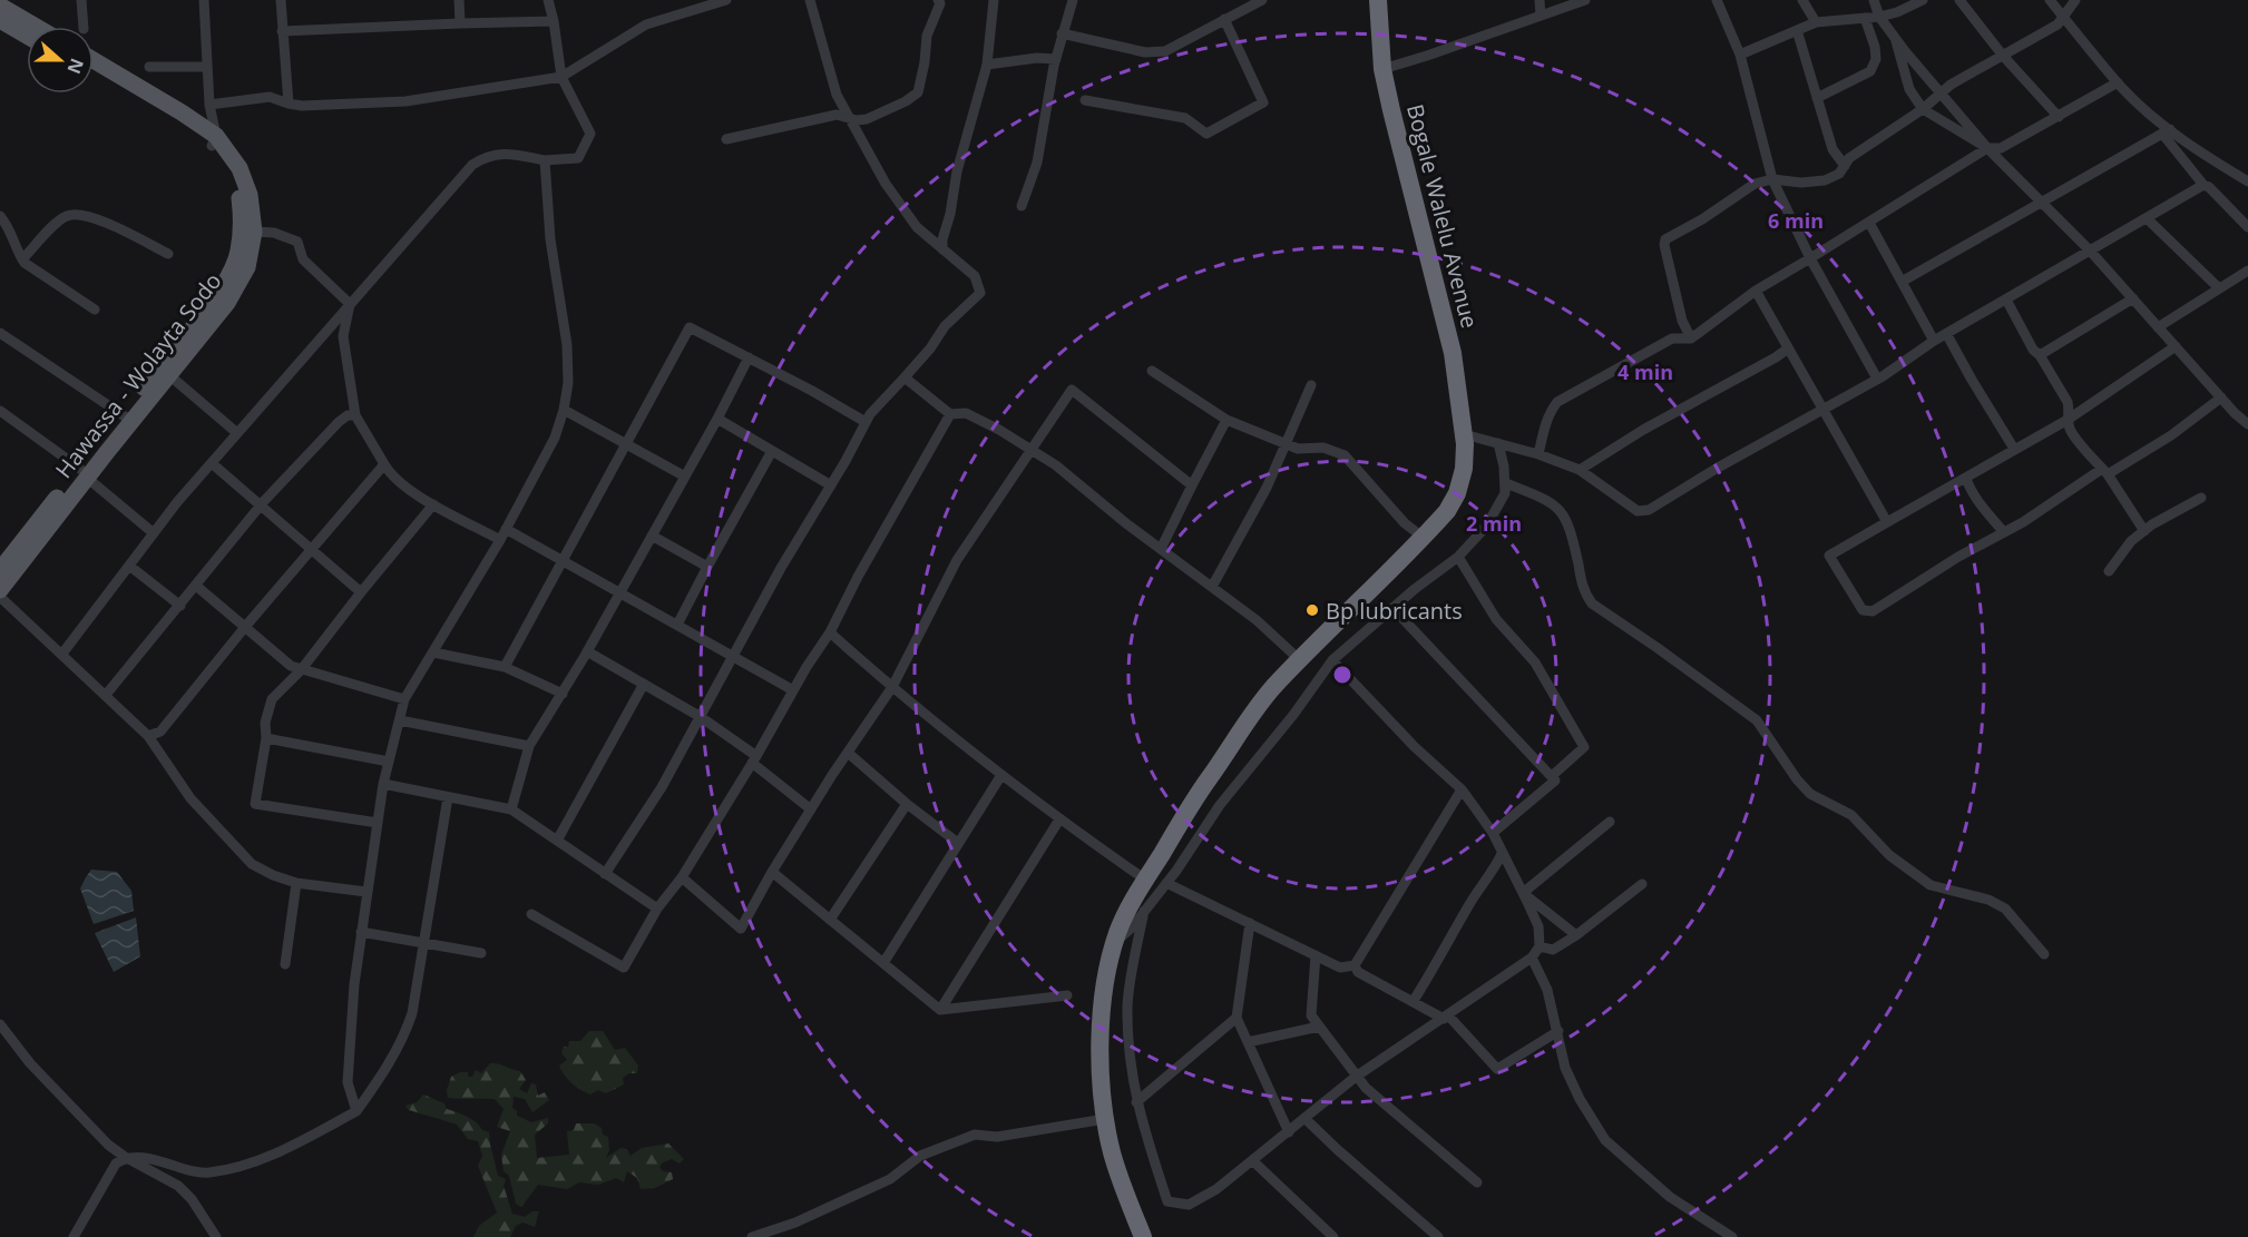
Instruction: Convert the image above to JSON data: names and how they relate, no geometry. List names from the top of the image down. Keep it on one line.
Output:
{"streets":{"highway":["Bogale Walelu Avenue"],"main road":["Hawassa - Wolayta Sodo"]},"places":["Bp lubricants"],"north":"right","rings":["6 min","4 min","2 min"]}
